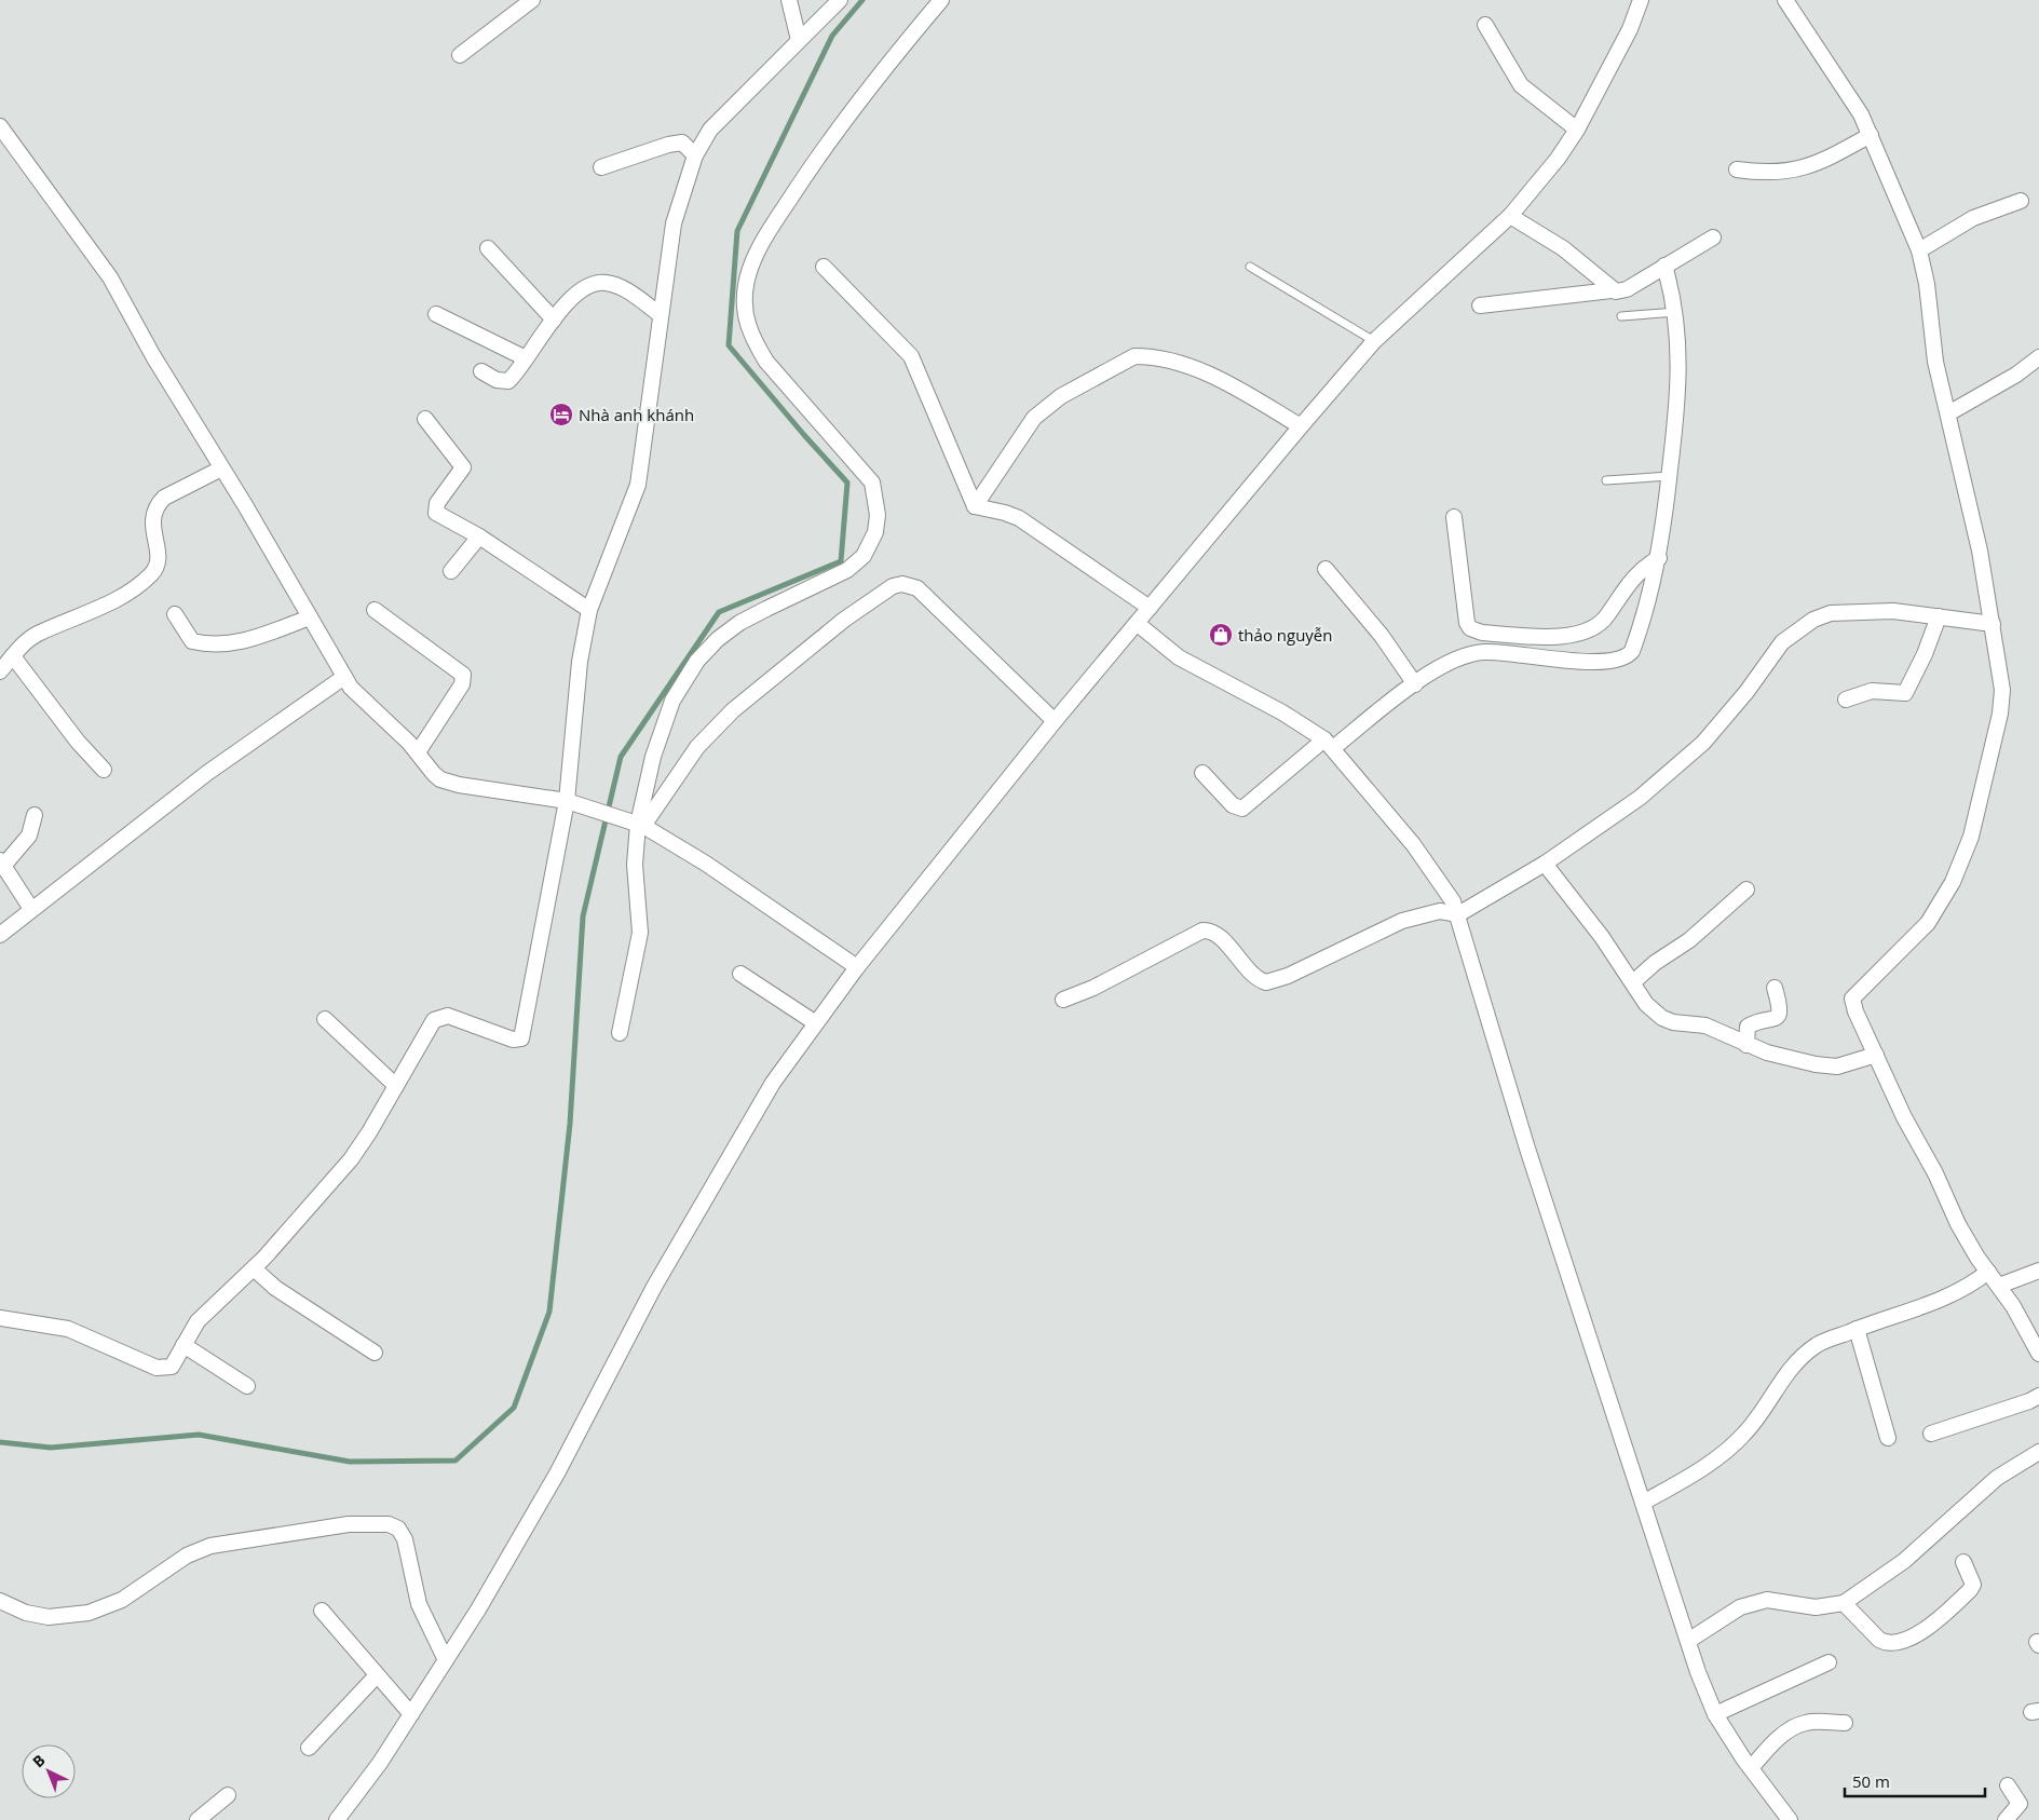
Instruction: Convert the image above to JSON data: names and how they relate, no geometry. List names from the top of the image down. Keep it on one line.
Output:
{"places":{"hotel":["Nhà anh khánh"],"shop":["thảo nguyễn"]},"scale_bar":"50 m","north":"top left"}
